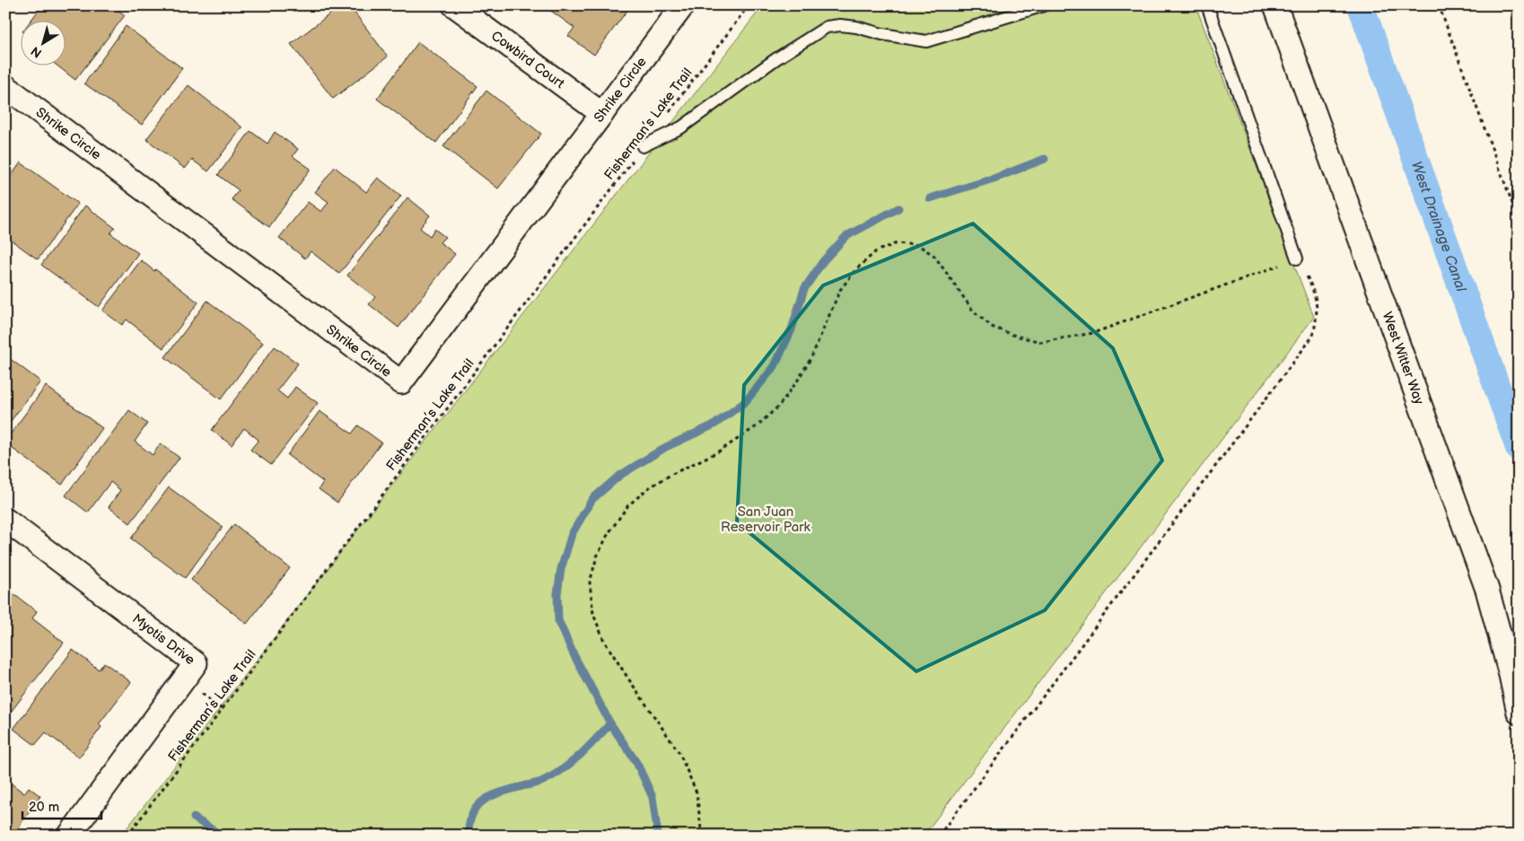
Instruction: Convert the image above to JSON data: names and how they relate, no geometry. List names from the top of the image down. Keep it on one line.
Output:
{"streets":{"street":["Cowbird Court","Shrike Circle","West Witter Way","Myotis Drive"],"path":["Fisherman’s Lake Trail"]},"crossings":[["Cowbird Court","Shrike Circle"]],"water":["West Drainage Canal"],"parks":["San Juan Reservoir Park"],"scale_bar":"20 m","north":"bottom left"}
